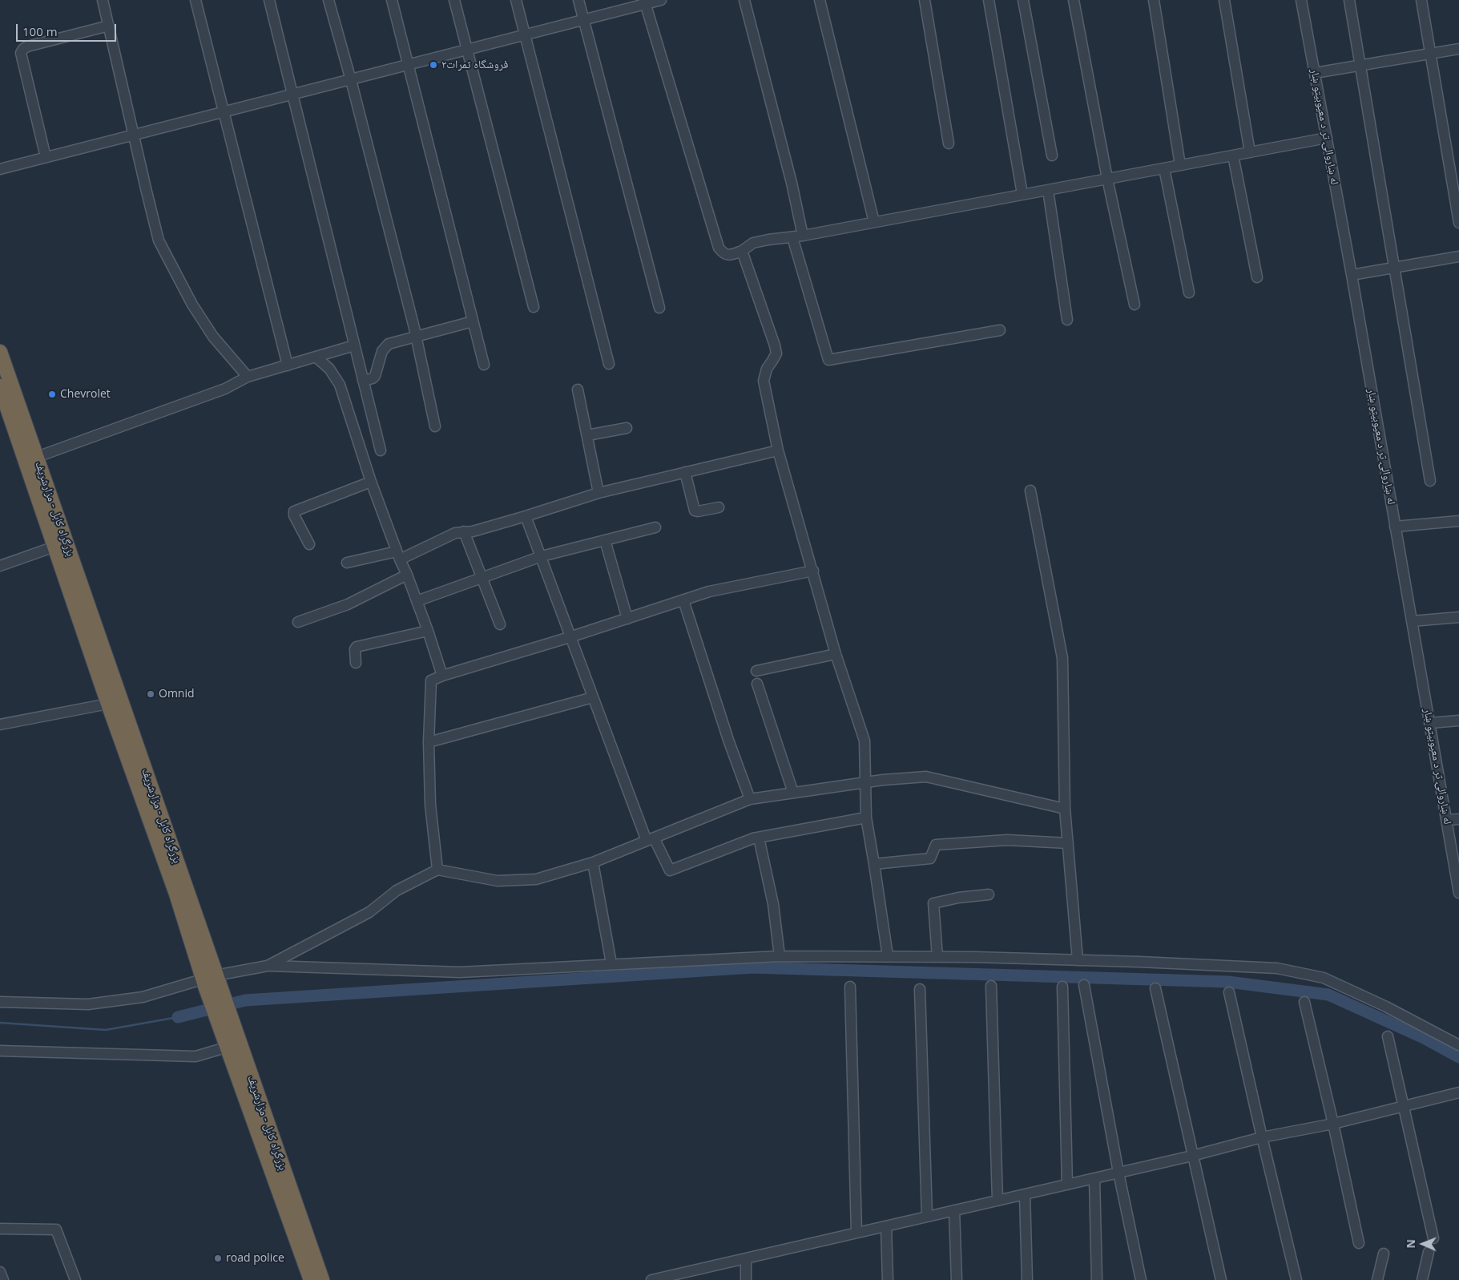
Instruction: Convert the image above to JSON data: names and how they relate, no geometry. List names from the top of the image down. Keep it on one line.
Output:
{"streets":{"highway":["بزرگراه کابل - مزارشریف"],"street":["له ښاروالۍ تر د معیوبیتو ښار"]},"places":["فروشگاه ثمرات٢","Chevrolet","Omnid","road police"],"scale_bar":"100 m","north":"left"}
